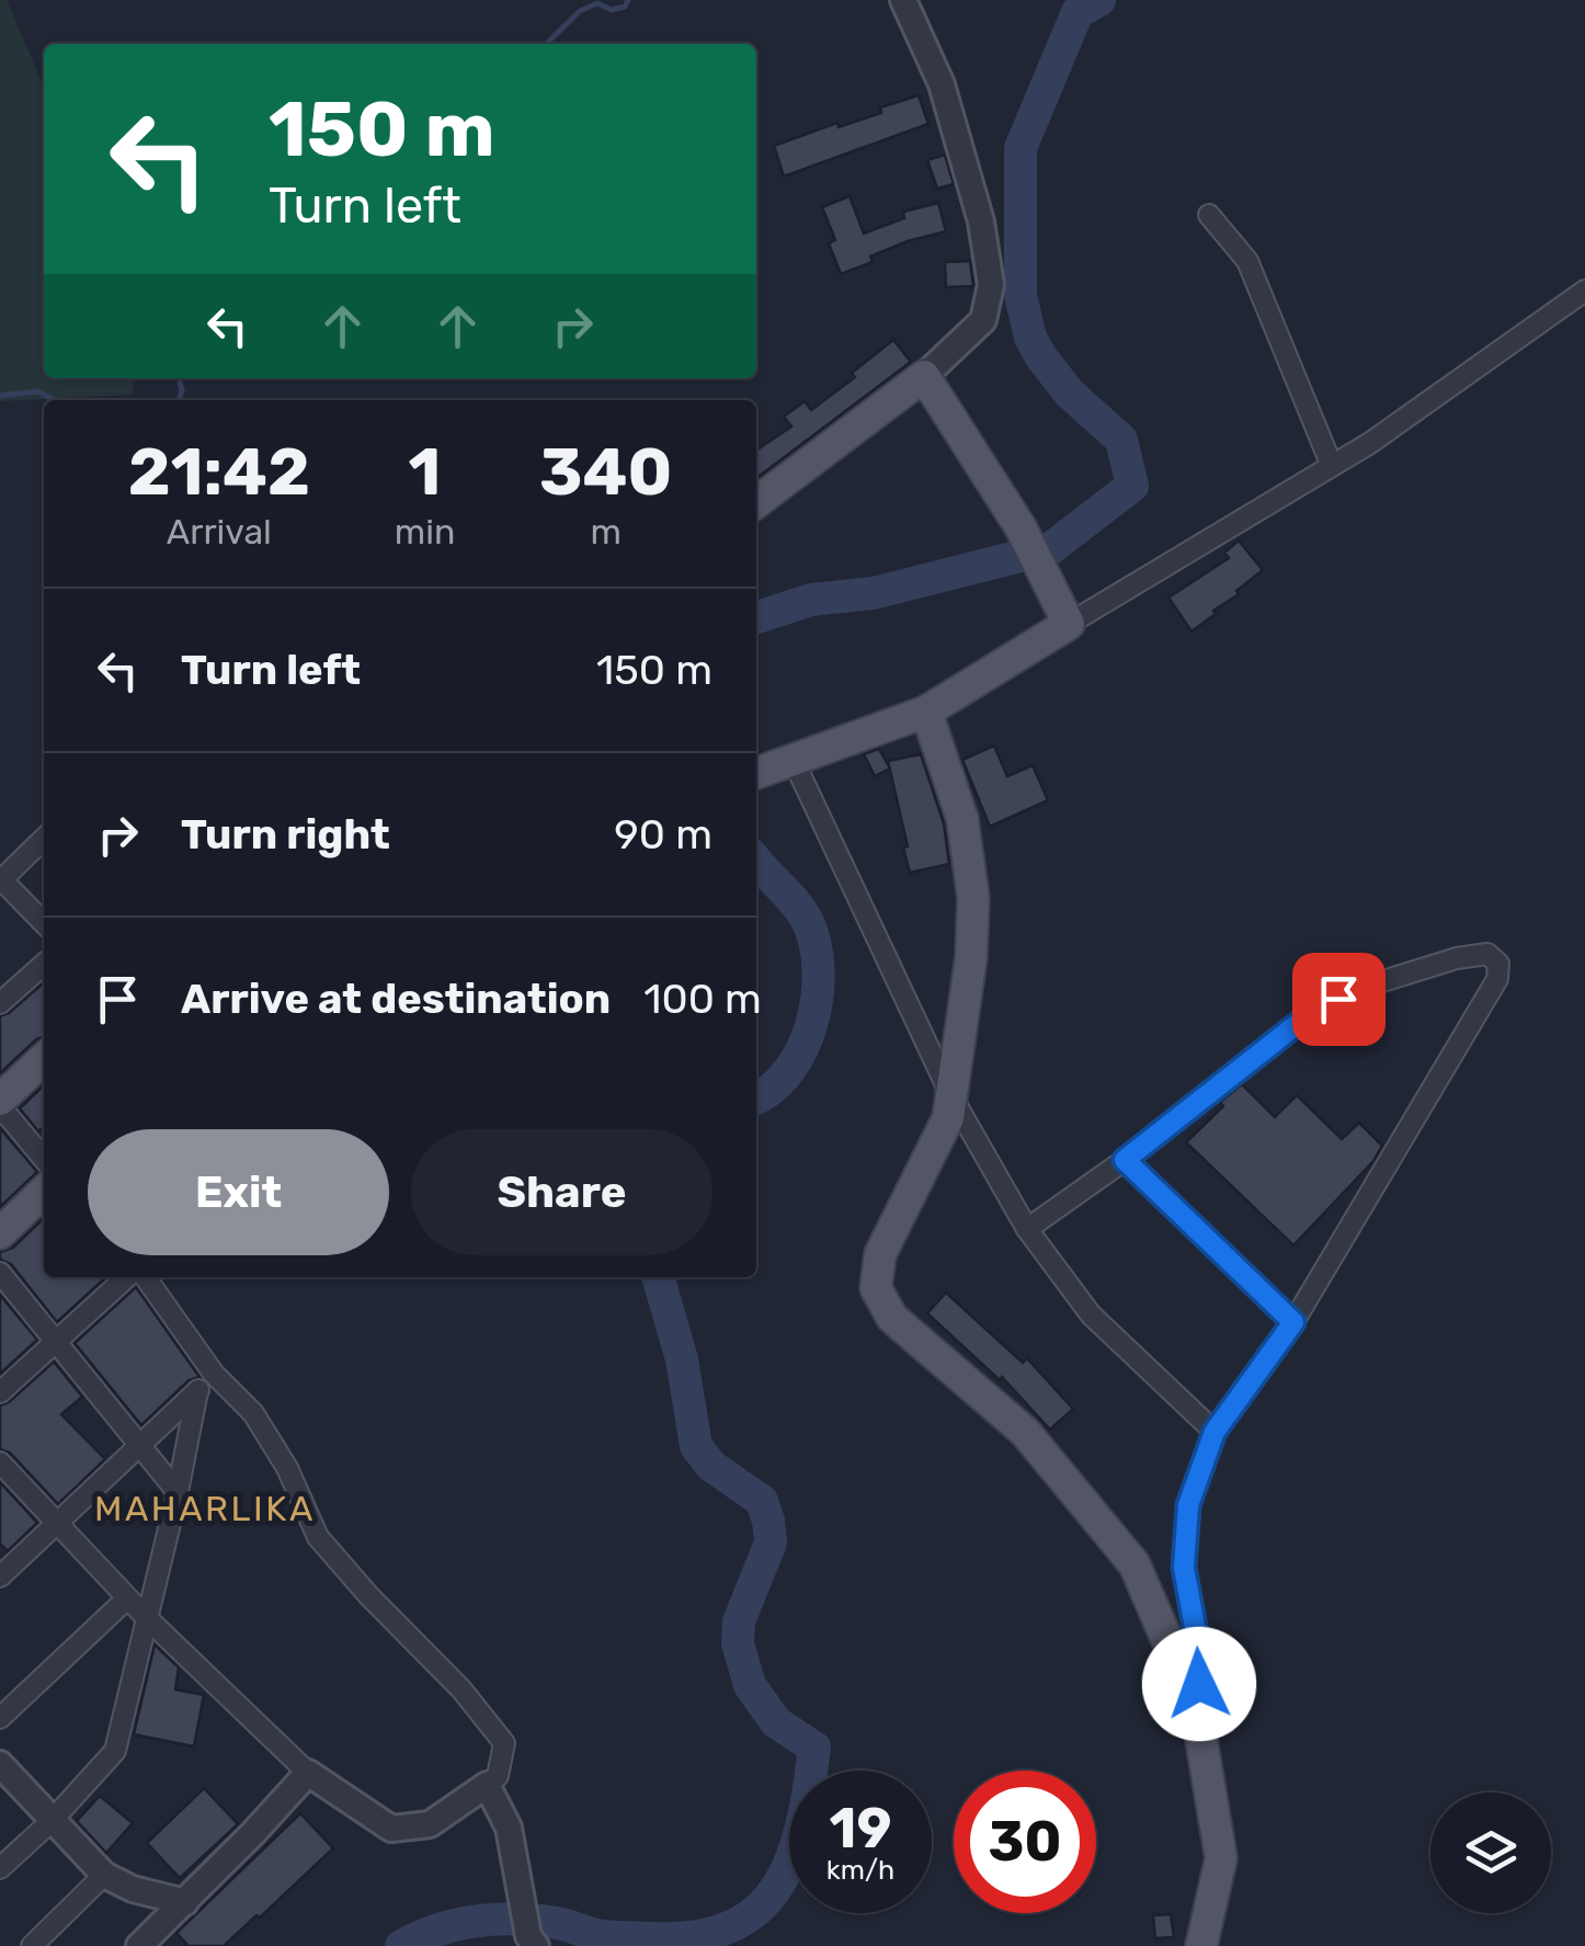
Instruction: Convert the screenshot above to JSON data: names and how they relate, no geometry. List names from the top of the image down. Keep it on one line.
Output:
{"districts":["MAHARLIKA"],"page":{"turn":["150 m","Turn left"],"eta":["21:42","Arrival","1","min","340","m"],"list":[{"name":"Turn left","value":"150 m"},{"name":"Turn right","value":"90 m"},{"name":"Arrive at destination","value":"100 m"}],"buttons":["Exit","Share"],"speed":"19 km/h","limit":"30"}}
